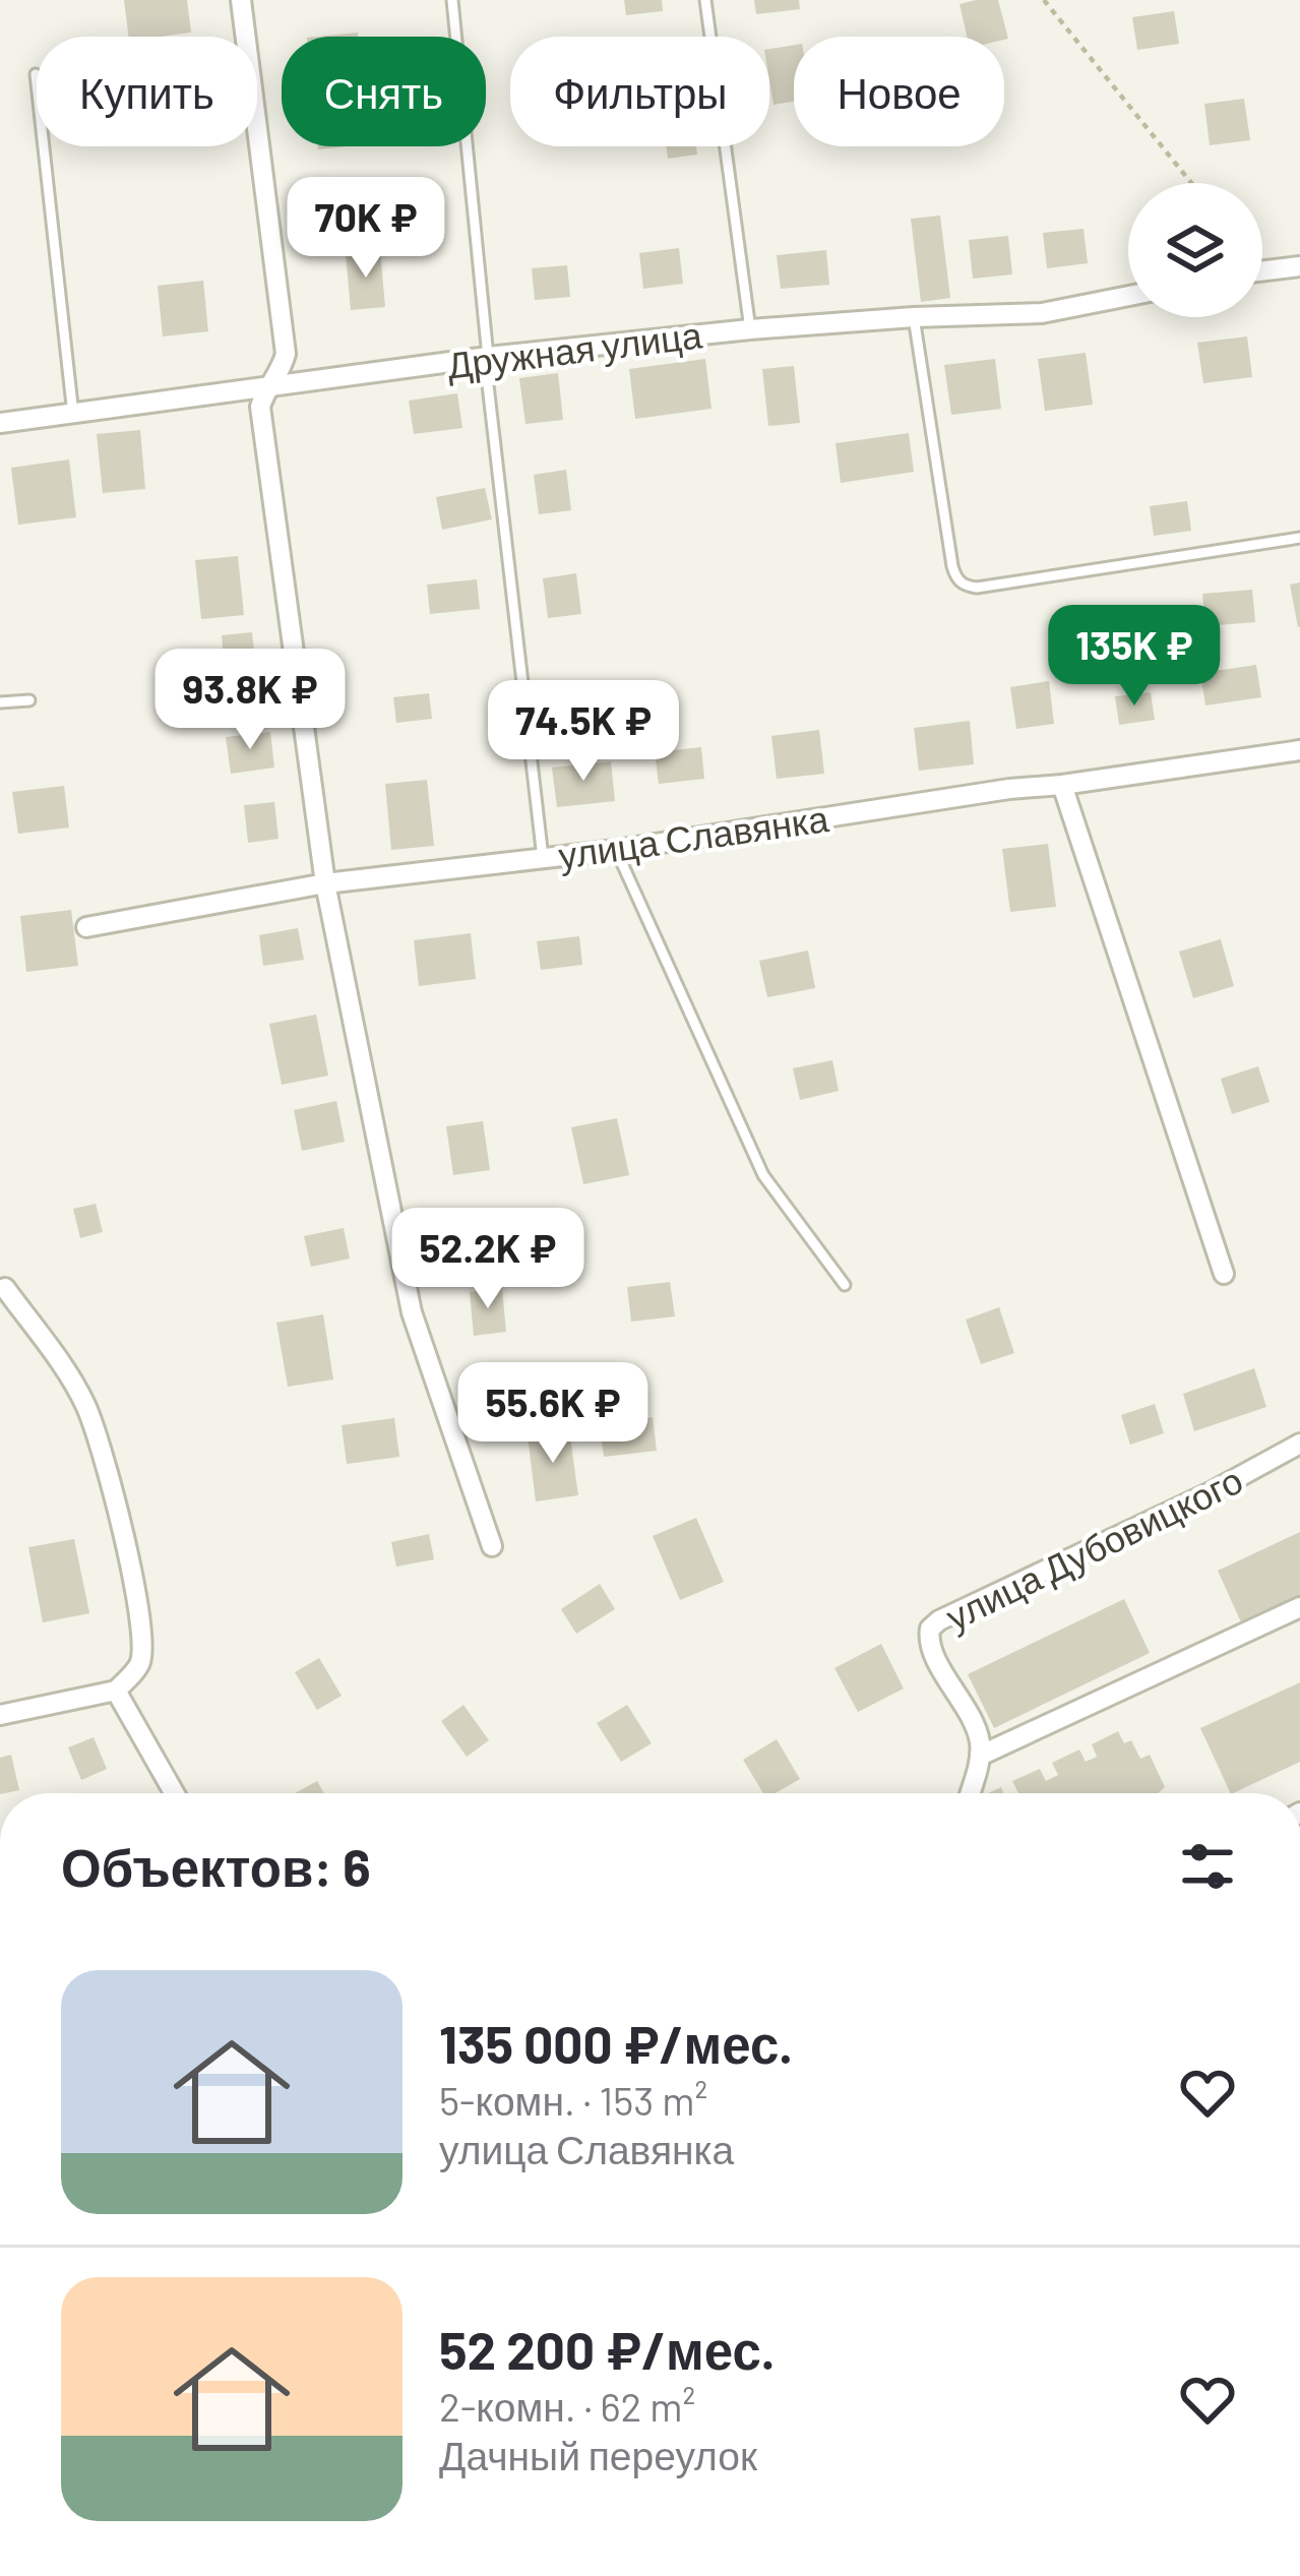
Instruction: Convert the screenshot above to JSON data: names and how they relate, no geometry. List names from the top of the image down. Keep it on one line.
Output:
{"streets":{"street":["Дружная улица","улица Славянка","улица Дубовицкого"]},"page":{"chip":["Купить","Снять","Фильтры","Новое"],"price":["70K ₽","135K ₽","93.8K ₽","74.5K ₽","52.2K ₽","55.6K ₽"],"heading":"Объектов: 6","list":[{"name":"135 000 ₽/мес.","note":"5-комн. · 153 m² · улица Славянка"},{"name":"52 200 ₽/мес.","note":"2-комн. · 62 m² · Дачный переулок"}]}}
